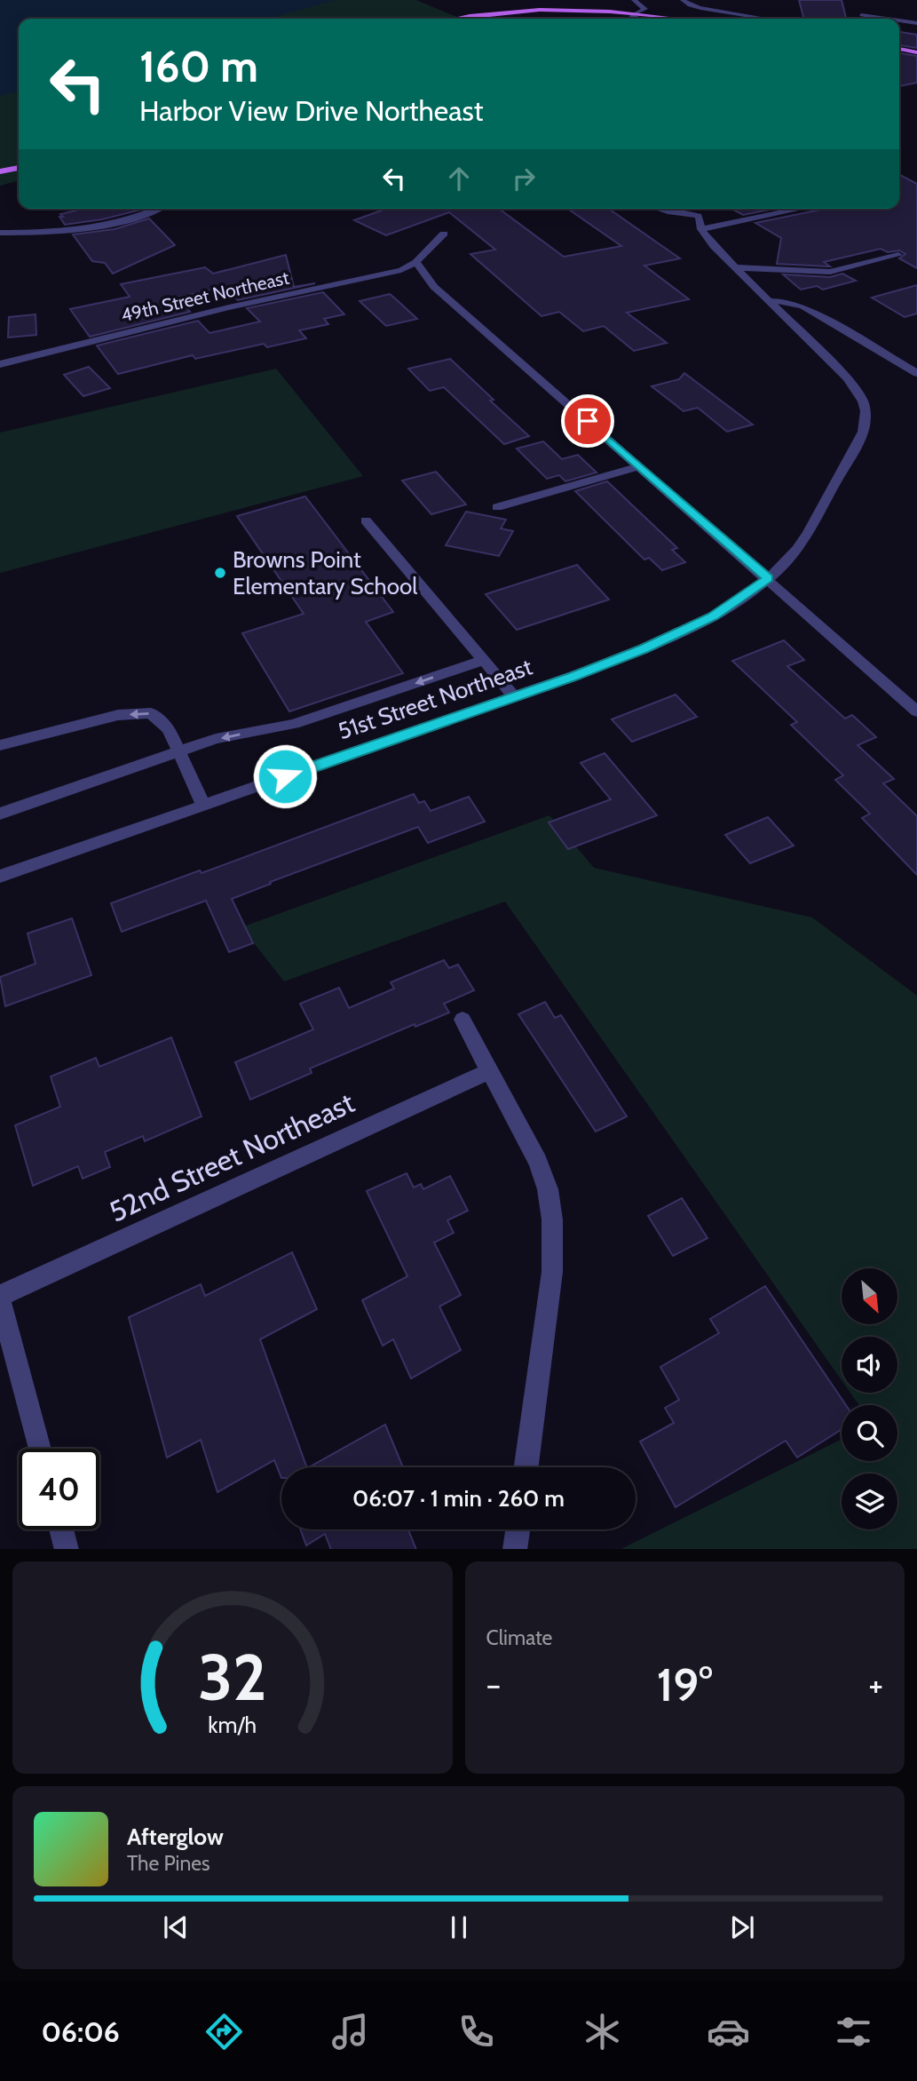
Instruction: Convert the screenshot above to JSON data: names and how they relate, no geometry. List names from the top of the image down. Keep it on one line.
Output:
{"streets":{"street":["49th Street Northeast","51st Street Northeast","52nd Street Northeast"]},"places":["Browns Point Elementary School"],"north":"bottom right","page":{"turn":["160 m","Harbor View Drive Northeast"],"limit":"40","trip":"06:07 · 1 min · 260 m","tile":"Climate","heat":["−","19°","+"],"song":["Afterglow","The Pines"],"tabs":"06:06","gauge":["32","km/h"]}}
